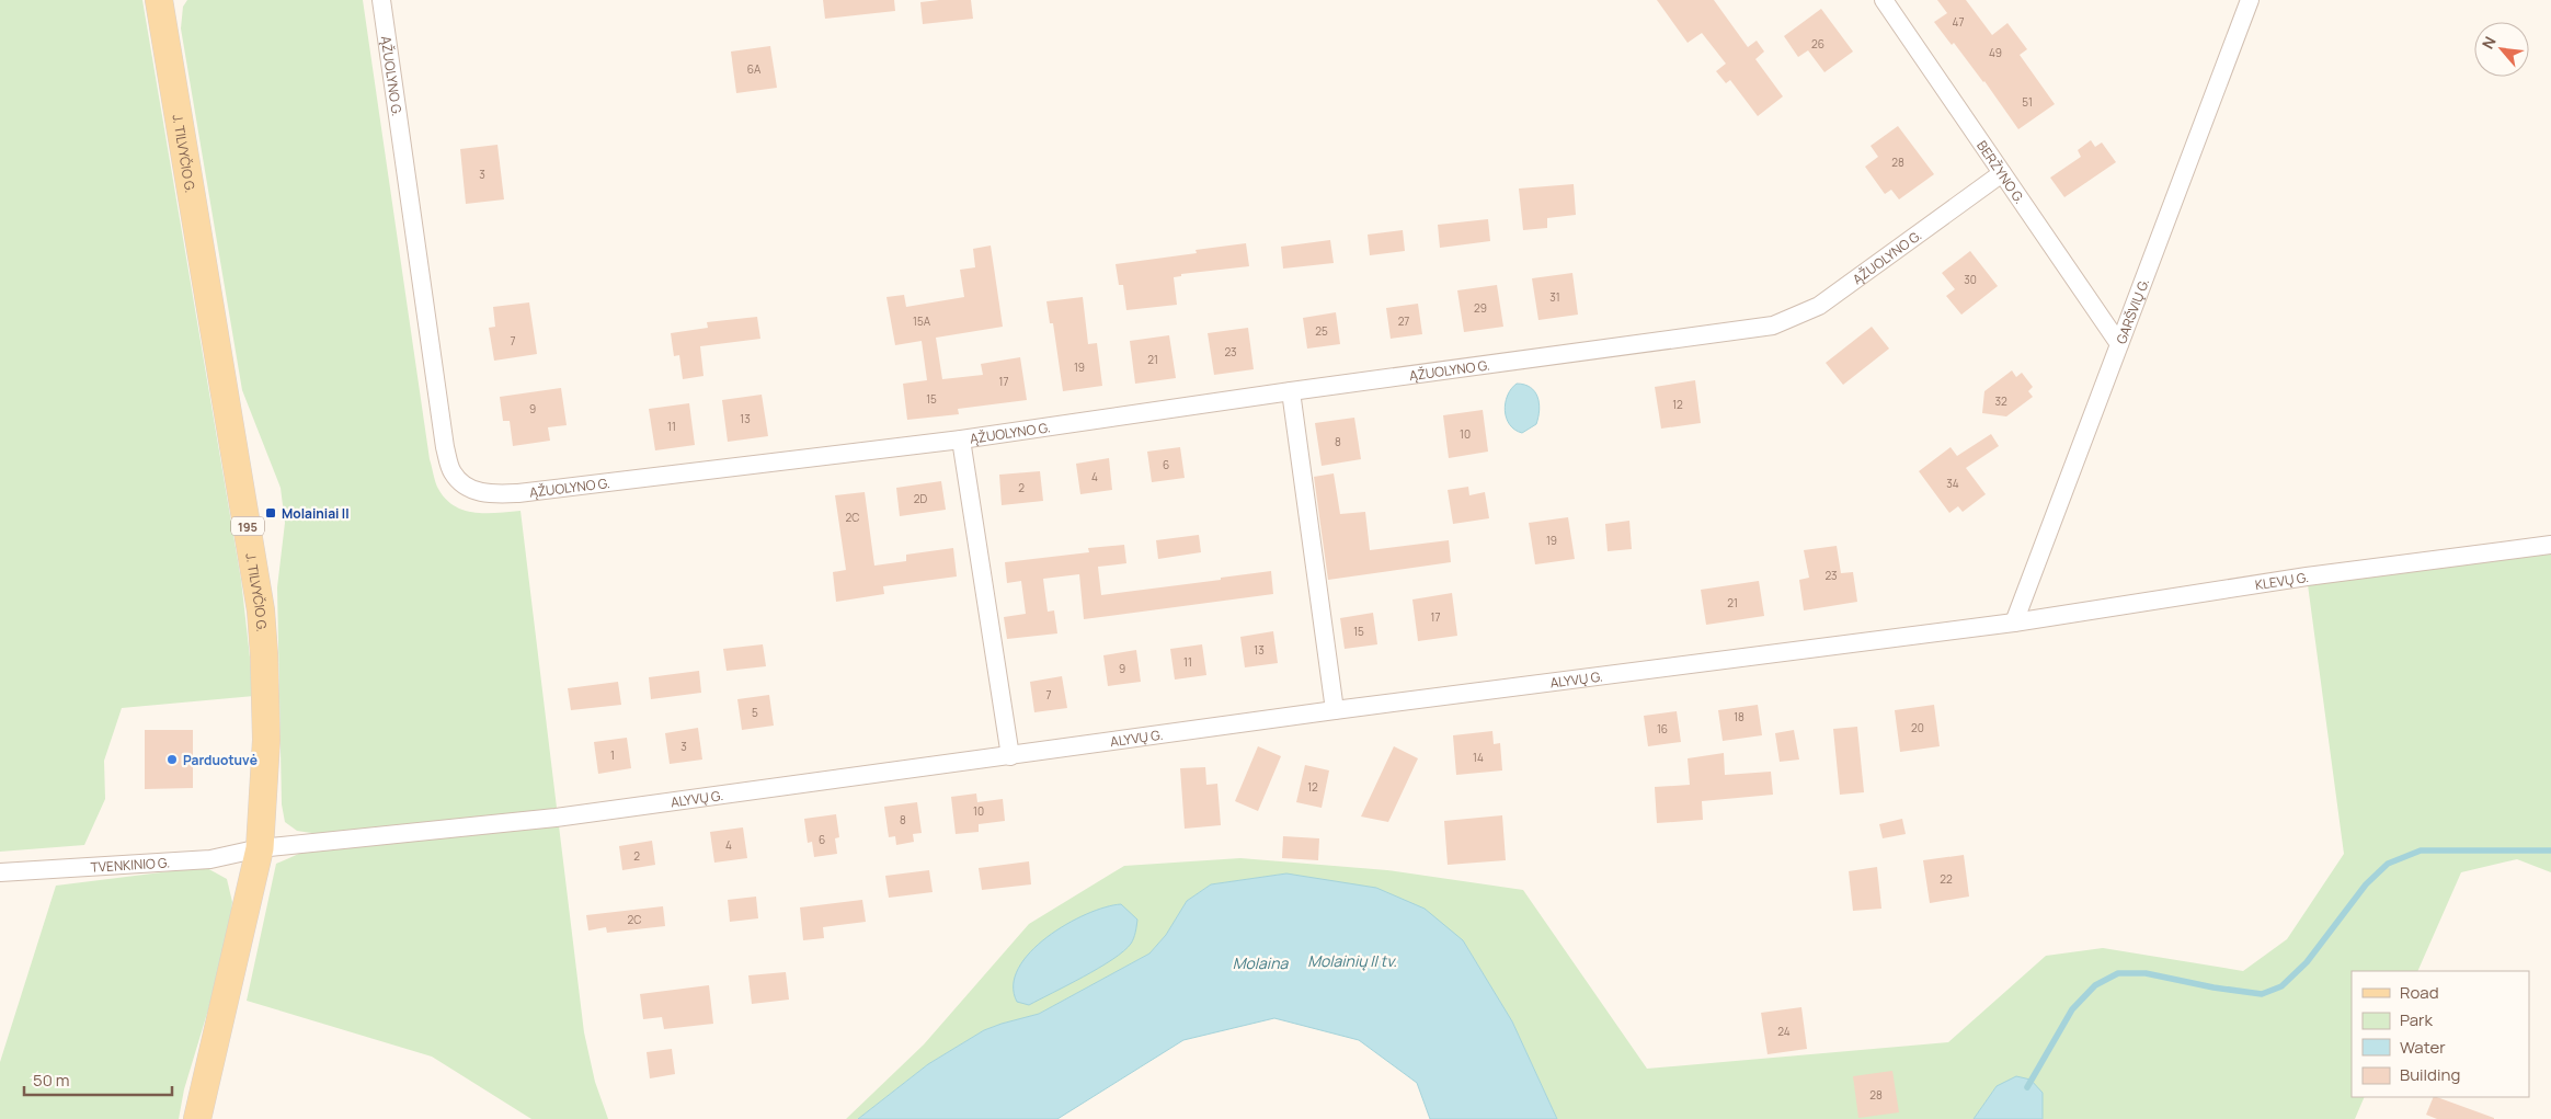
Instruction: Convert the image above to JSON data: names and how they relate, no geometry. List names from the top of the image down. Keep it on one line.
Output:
{"streets":{"main road":["J. TILVYČIO G.","195"],"street":["ĄŽUOLYNO G.","BERŽYNO G.","GARŠVIŲ G.","KLEVŲ G.","ALYVŲ G.","TVENKINIO G."]},"crossings":[["ĄŽUOLYNO G.","BERŽYNO G."],["J. TILVYČIO G.","ALYVŲ G."],["J. TILVYČIO G.","TVENKINIO G."],["BERŽYNO G.","GARŠVIŲ G."],["GARŠVIŲ G.","KLEVŲ G."],["GARŠVIŲ G.","ALYVŲ G."],["KLEVŲ G.","ALYVŲ G."],["ALYVŲ G.","TVENKINIO G."]],"water":["Molainių II tv.","Molaina"],"places":{"transit":["Molainiai II"],"other":["Parduotuvė"]},"house_numbers":["47","26","49","6A","51","28","3","30","31","29","15A","27","25","7","23","21","19","17","15","32","12","9","13","11","10","8","6","4","34","2","2D","2C","19","23","21","17","15","13","11","9","7","5","18","20","16","3","1","14","12","10","8","6","4","2","22","2C","24","28"],"legend":["Road","Park","Water","Building"],"scale_bar":"50 m","north":"top left"}
